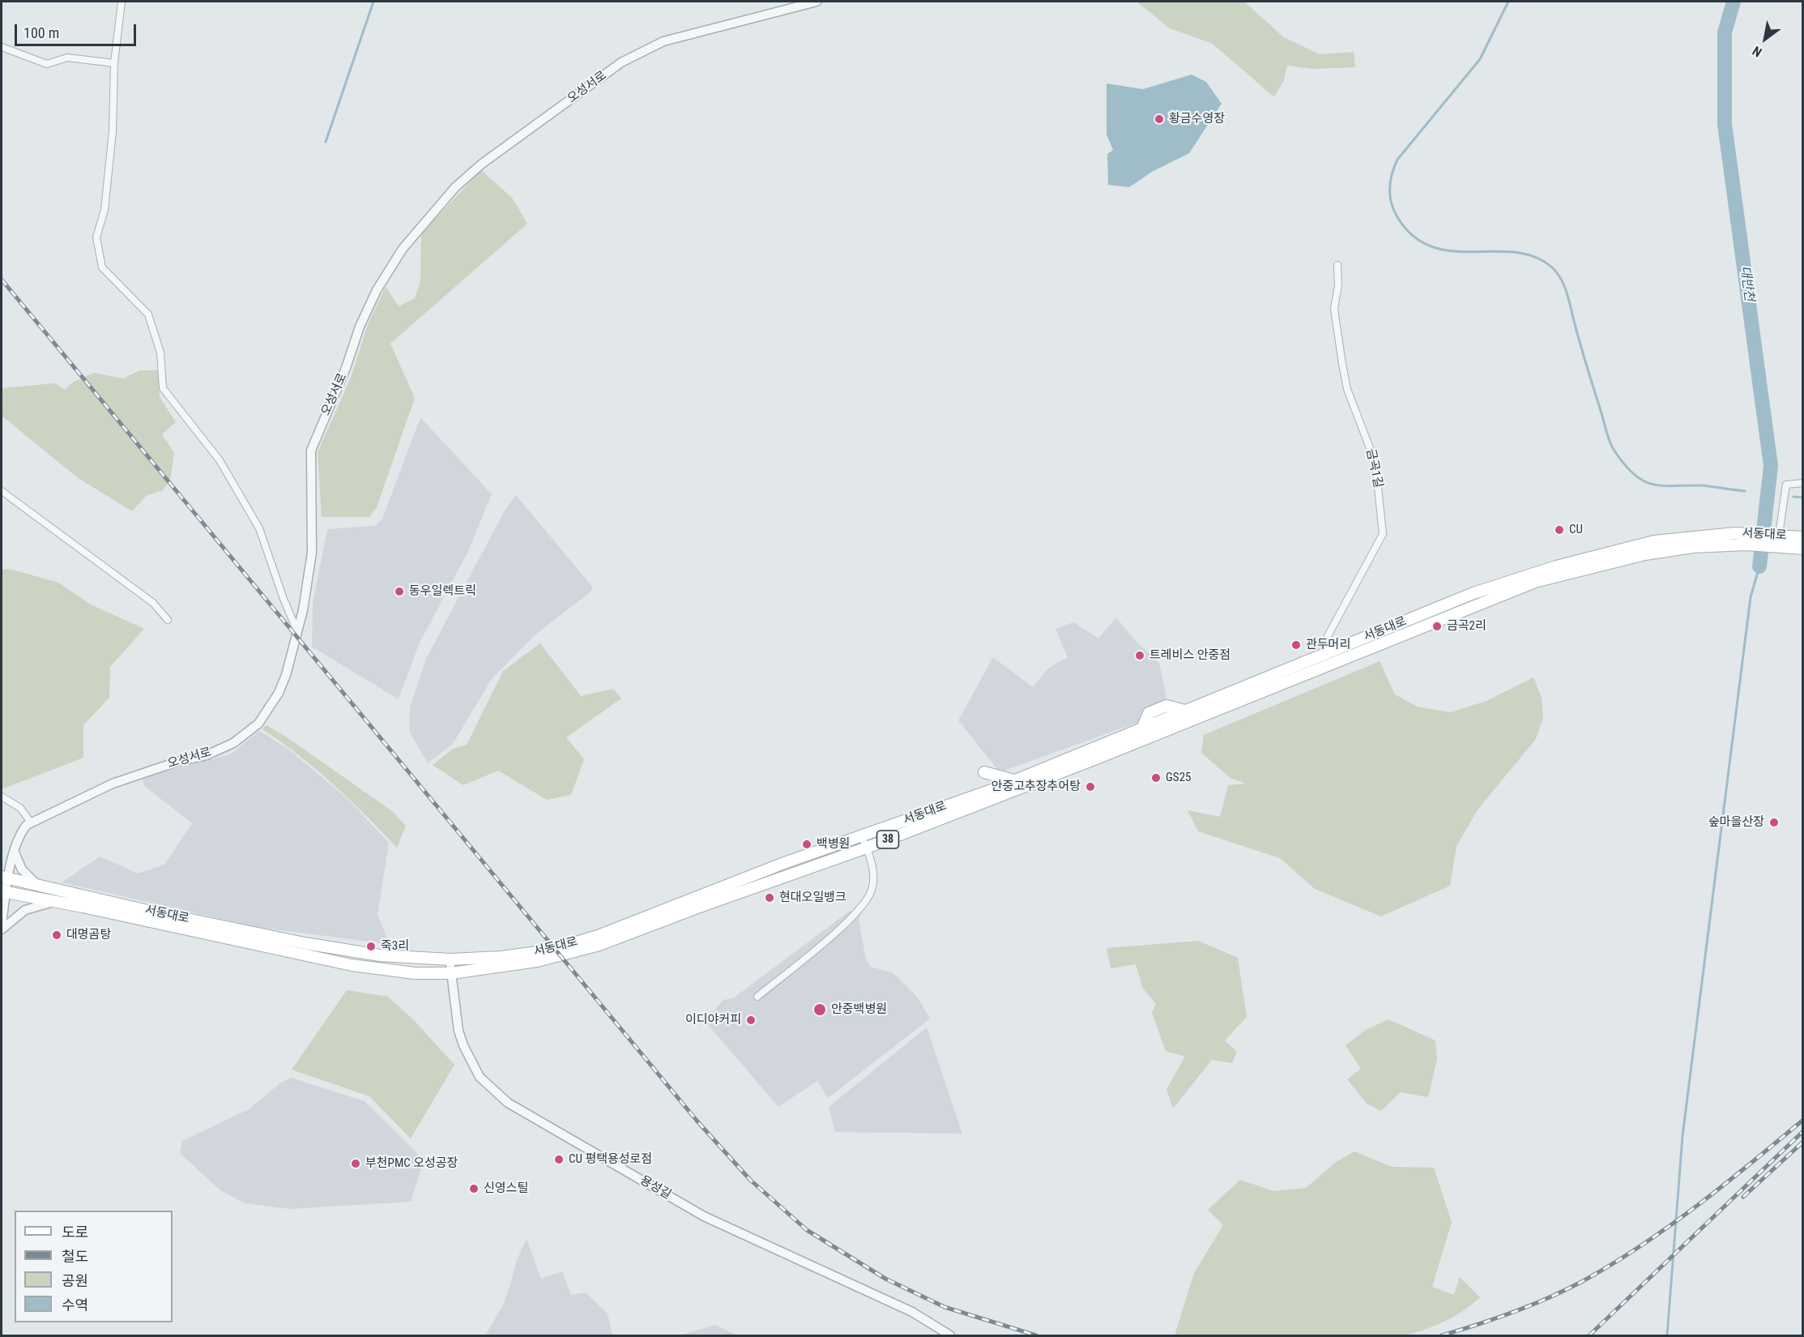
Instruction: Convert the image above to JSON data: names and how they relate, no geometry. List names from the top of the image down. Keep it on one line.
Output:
{"streets":{"main road":["서동대로","38"],"street":["오성서로","금곡1길","용성길"]},"crossings":[["금곡1길","서동대로"],["서동대로","용성길"]],"water":["대반천"],"places":["황금수영장","CU","동우일렉트릭","금곡2리","관두머리","트레비스 안중점","GS25","안중고추장추어탕","숲마을산장","백병원","현대오일뱅크","대명곰탕","죽3리","안중백병원","이디야커피","CU 평택용성로점","부천PMC 오성공장","신영스틸"],"legend":["도로","철도","공원","수역"],"scale_bar":"100 m","north":"bottom left"}
